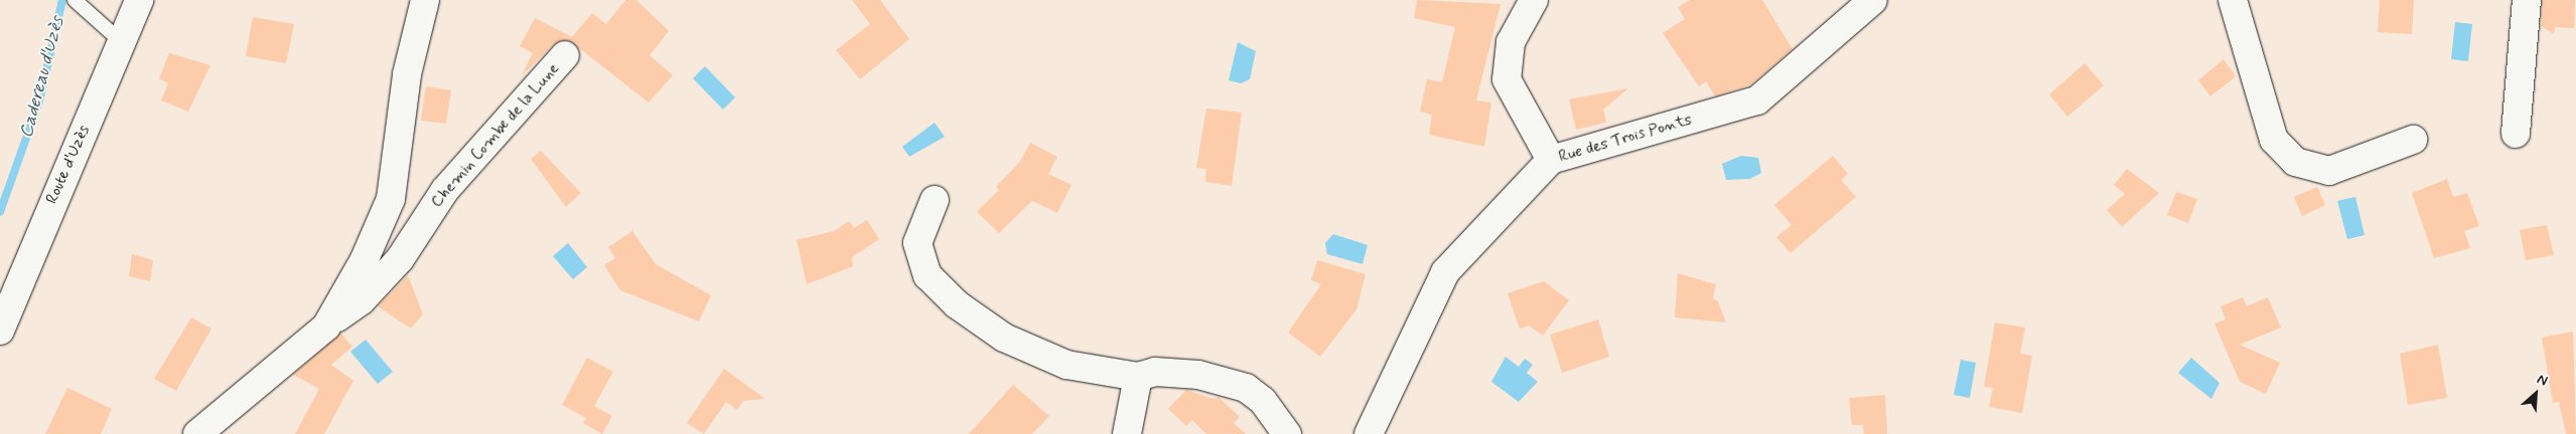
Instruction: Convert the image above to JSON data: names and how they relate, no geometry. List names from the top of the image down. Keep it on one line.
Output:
{"streets":{"street":["Chemin Combe de la Lune","Rue des Trois Ponts","Route d'Uzès"]},"water":["Cadereau d'Uzès"],"north":"top right"}
